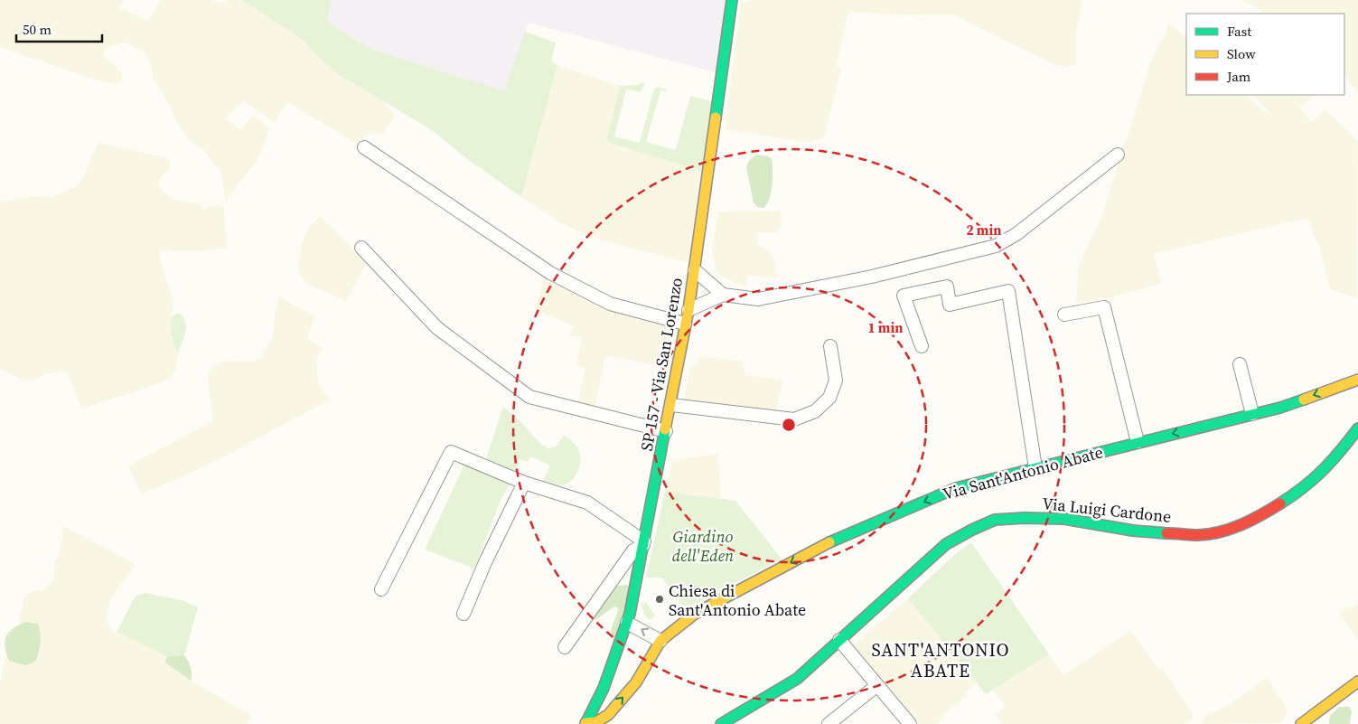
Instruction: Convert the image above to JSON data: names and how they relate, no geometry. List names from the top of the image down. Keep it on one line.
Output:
{"streets":{"main road":["SP 157 - Via San Lorenzo","Via Sant'Antonio Abate","Via Luigi Cardone"]},"crossings":[["SP 157 - Via San Lorenzo","Via Sant'Antonio Abate"]],"districts":["SANT'ANTONIO ABATE"],"parks":["Giardino dell'Eden"],"places":["Chiesa di Sant'Antonio Abate"],"legend":["Fast","Slow","Jam"],"scale_bar":"50 m","rings":["2 min","1 min"]}
